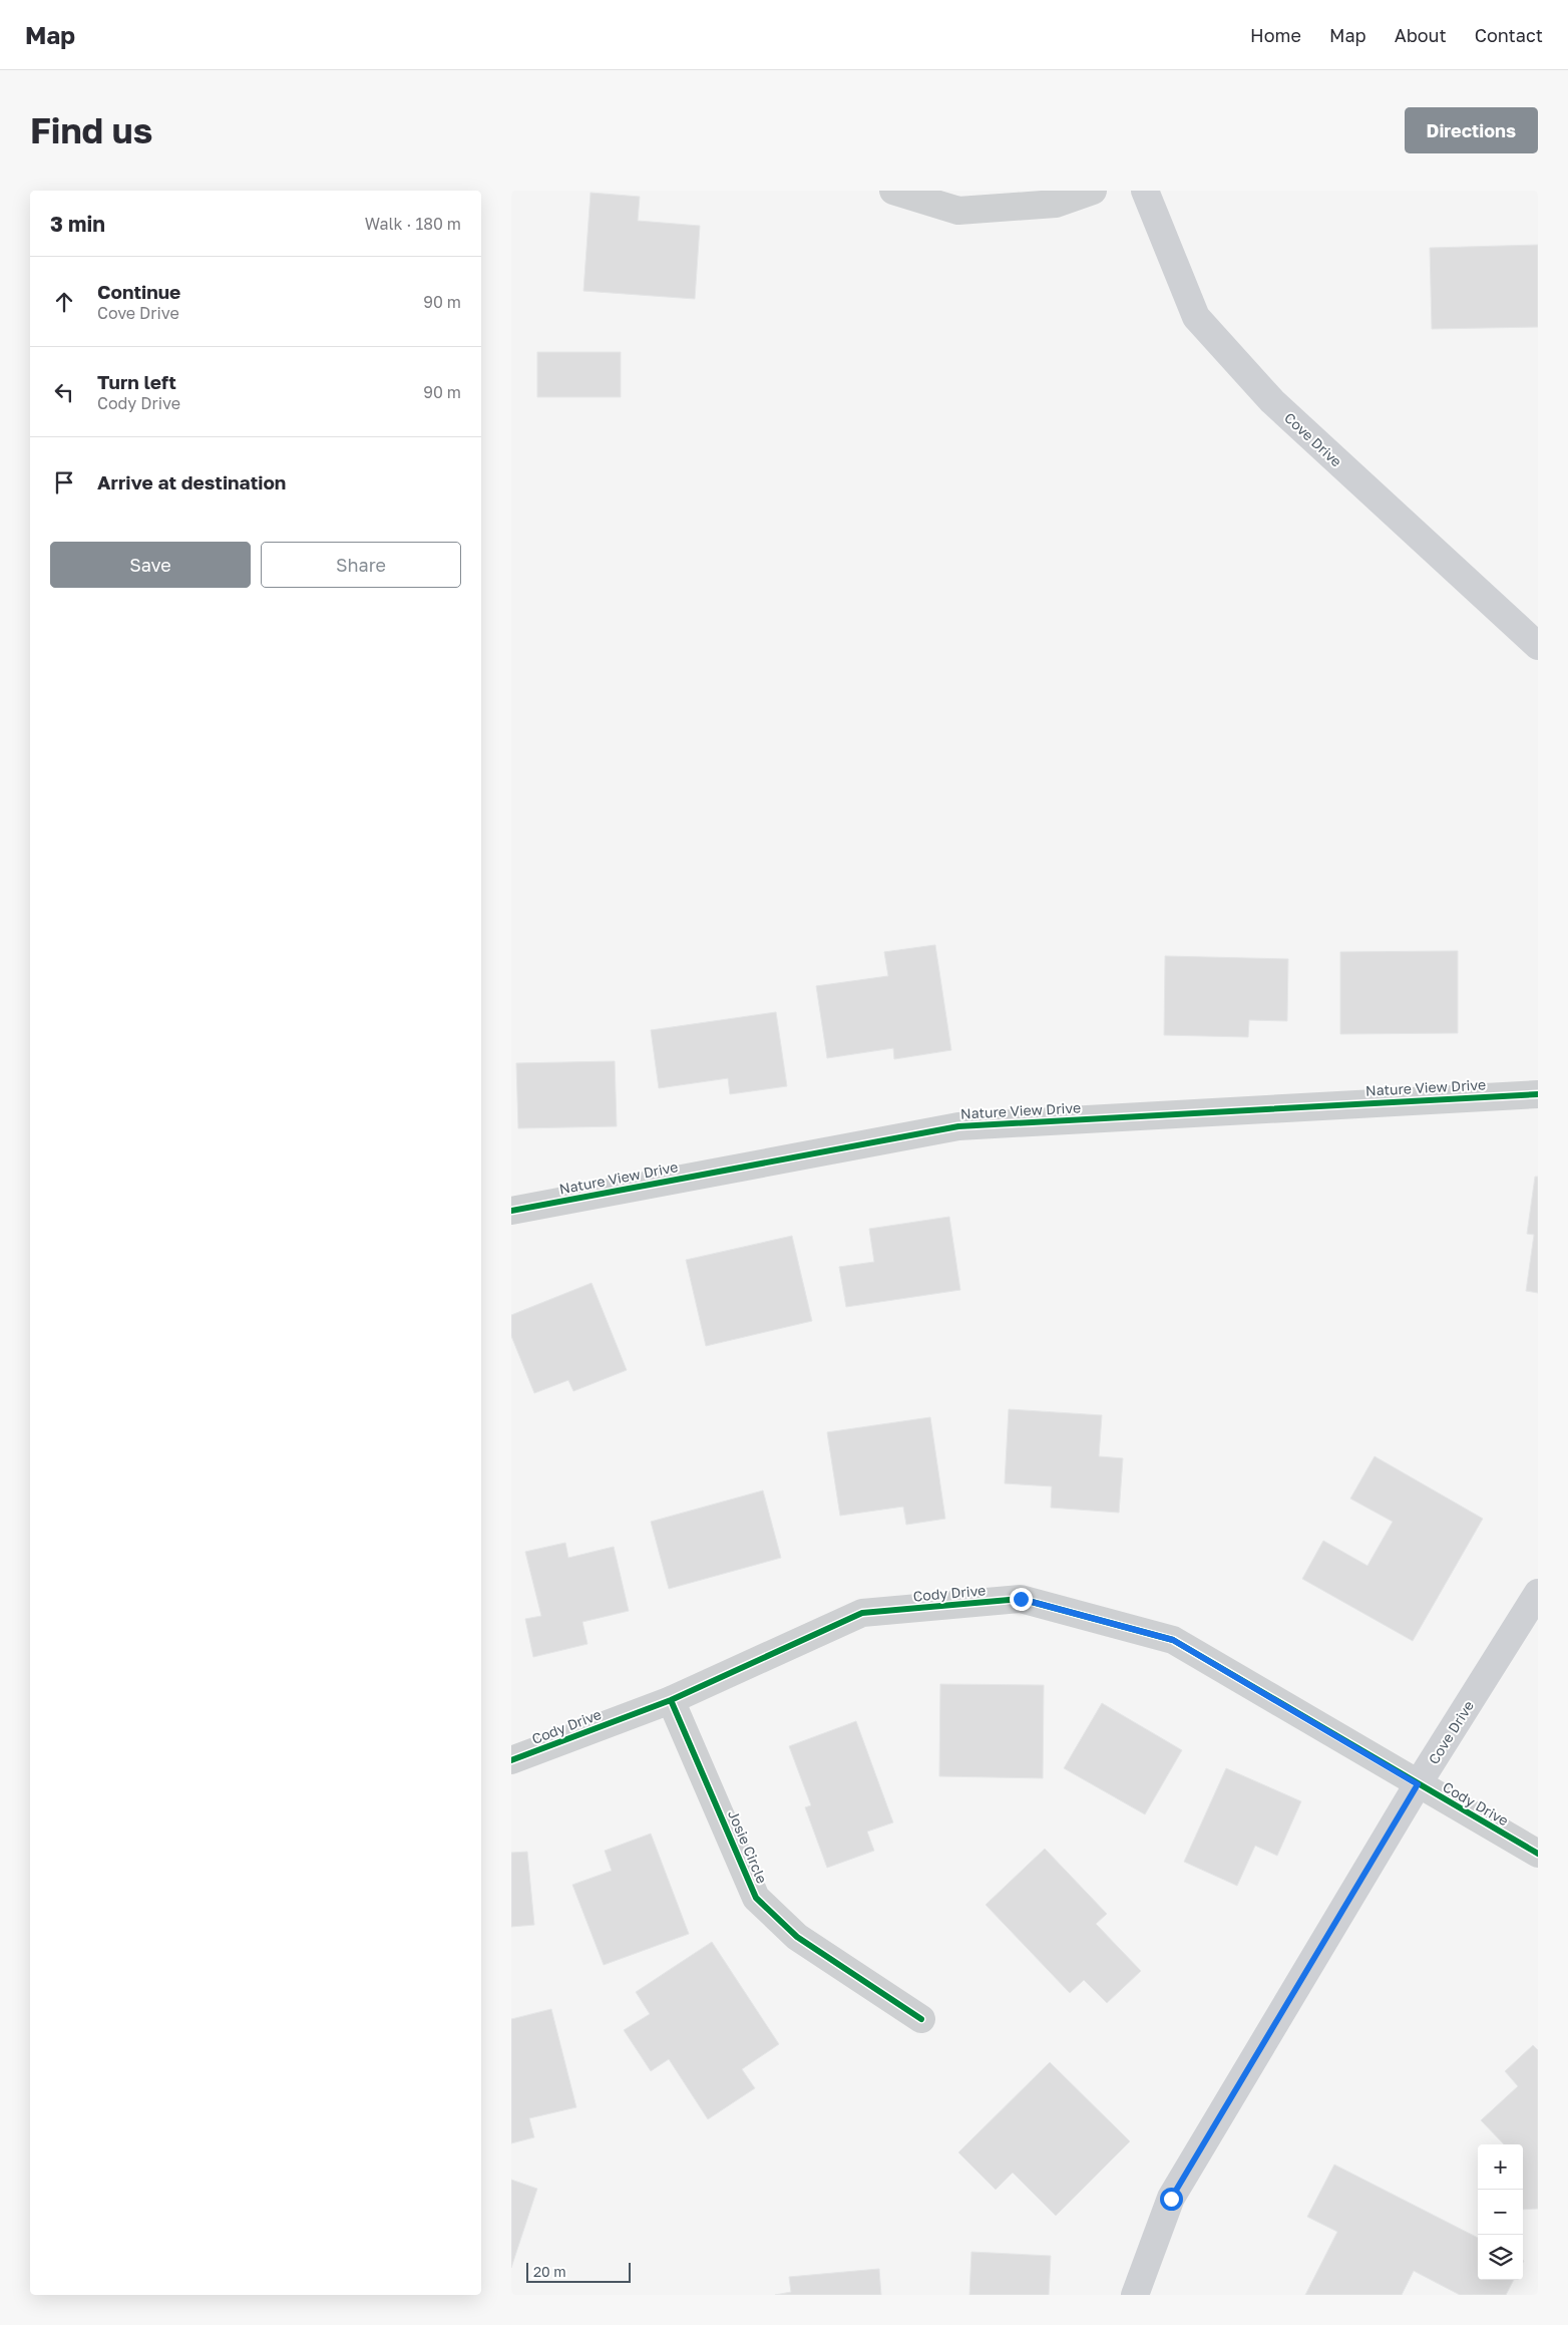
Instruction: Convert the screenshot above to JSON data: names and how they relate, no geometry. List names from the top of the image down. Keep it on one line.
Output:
{"streets":{"main road":["Cove Drive"],"street":["Nature View Drive","Cody Drive","Josie Circle"]},"crossings":[["Cove Drive","Cody Drive"],["Cody Drive","Josie Circle"]],"scale_bar":"20 m","page":{"header":"Map","nav":["Home","Map","About","Contact"],"buttons":["Directions",["Save","Share"]],"title":"Find us","heading":["3 min","Walk · 180 m"],"list":[["Continue","Cove Drive","90 m"],["Turn left","Cody Drive","90 m"],"Arrive at destination"],"map_buttons":["+","−"],"scale":"20 m"}}
